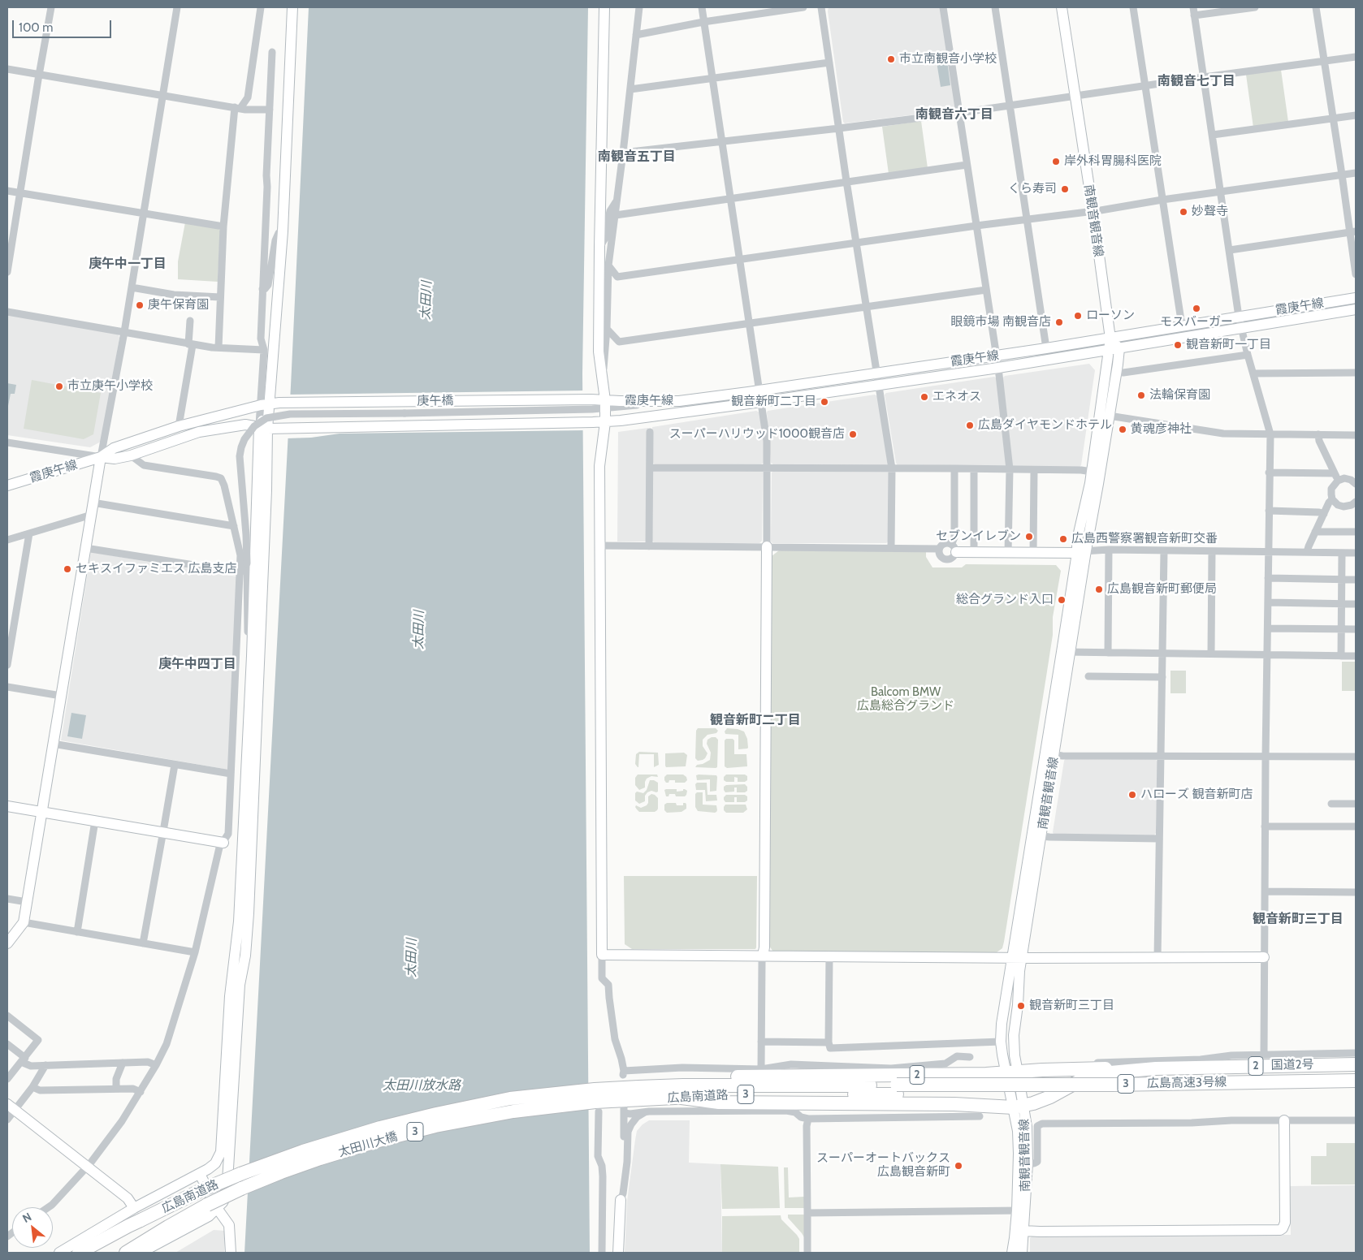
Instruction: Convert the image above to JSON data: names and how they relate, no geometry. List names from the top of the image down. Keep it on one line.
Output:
{"streets":{"highway":["国道2号","2","広島高速3号線","3","広島南道路","太田川大橋"],"street":["南観音観音線","霞庚午線","庚午橋"]},"crossings":[["南観音観音線","霞庚午線"],["南観音観音線","国道2号"],["南観音観音線","2"],["霞庚午線","庚午橋"],["国道2号","2"],["広島高速3号線","広島南道路"],["3","広島南道路"],["広島南道路","太田川大橋"]],"districts":["南観音七丁目","南観音六丁目","南観音五丁目","庚午中一丁目","庚午中四丁目","観音新町二丁目","観音新町三丁目"],"water":["太田川","太田川放水路"],"parks":["Balcom BMW 広島総合グランド"],"places":["市立南観音小学校","岸外科胃腸科医院","くら寿司","妙聲寺","庚午保育園","モスバーガー","ローソン","眼鏡市場 南観音店","観音新町一丁目","市立庚午小学校","法輪保育園","エネオス","観音新町二丁目","広島ダイヤモンドホテル","黄魂彦神社","スーパーハリウッド1000観音店","セブンイレブン","広島西警察署観音新町交番","セキスイファミエス 広島支店","広島観音新町郵便局","総合グランド入口","ハローズ 観音新町店","観音新町三丁目","スーパーオートバックス 広島観音新町"],"scale_bar":"100 m","north":"top left"}
